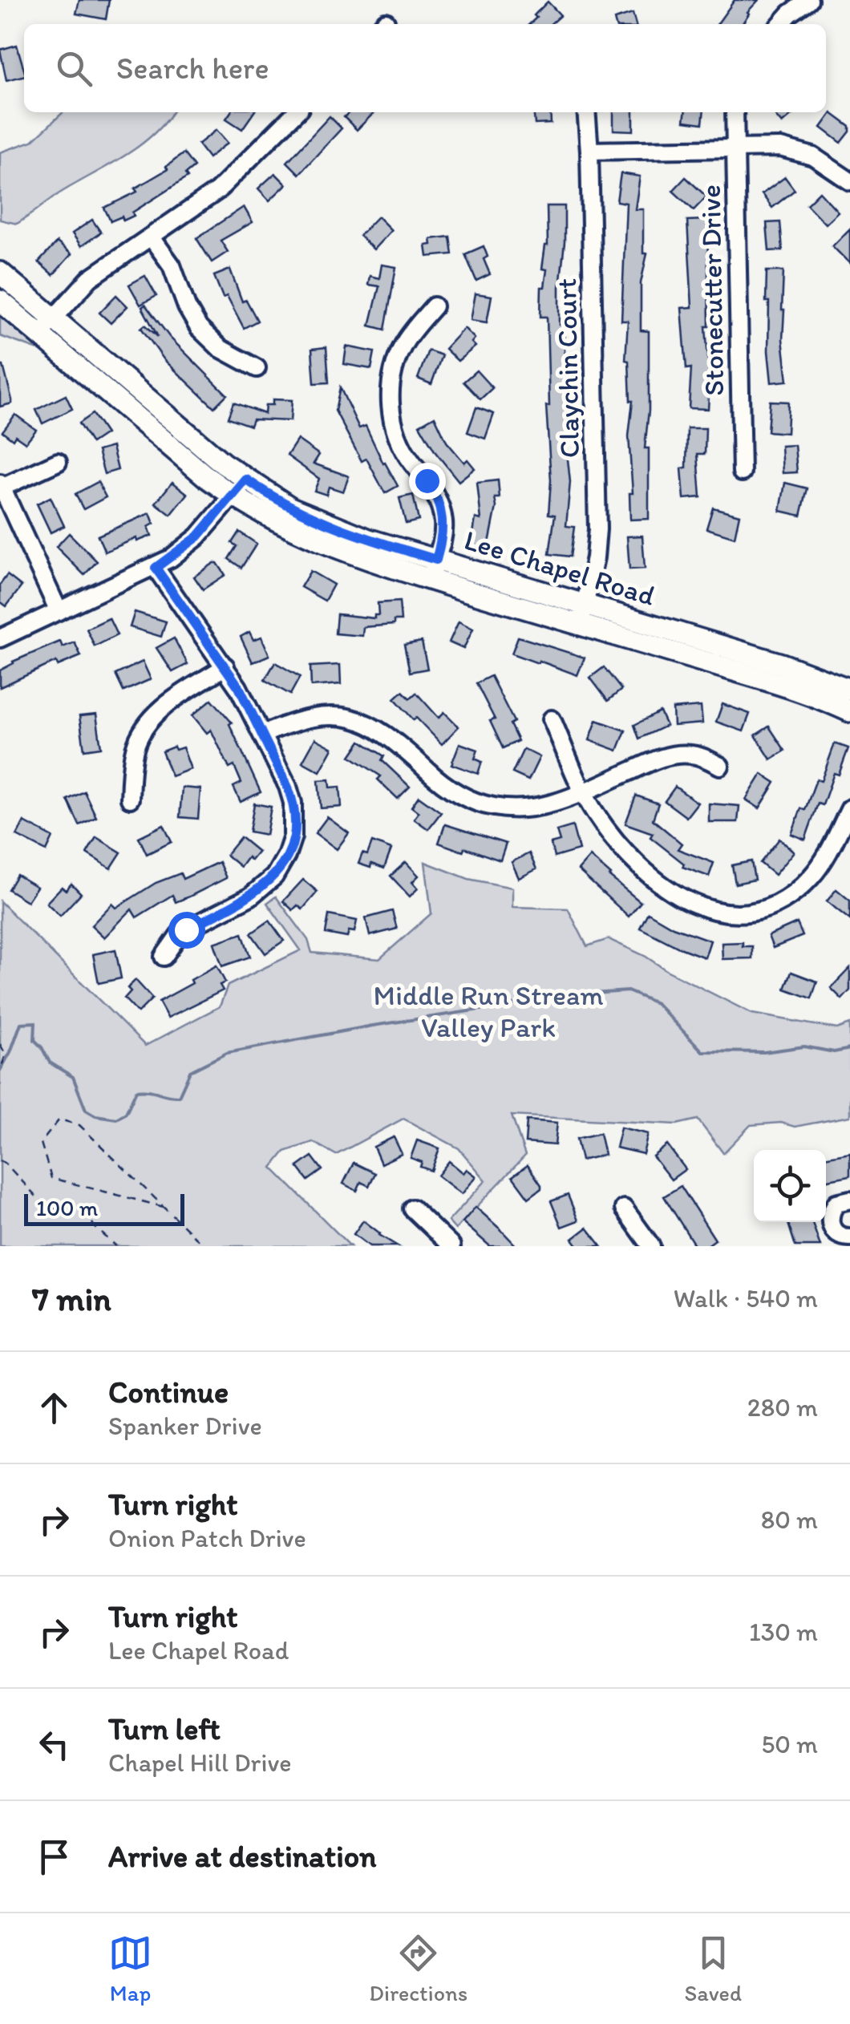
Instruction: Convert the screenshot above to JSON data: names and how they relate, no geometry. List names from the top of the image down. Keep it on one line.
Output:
{"streets":{"main road":["Lee Chapel Road"],"street":["Stonecutter Drive","Claychin Court"]},"crossings":[["Claychin Court","Lee Chapel Road"]],"parks":["Middle Run Stream Valley Park"],"scale_bar":"100 m","page":{"search":"Search here","scale":"100 m","heading":["7 min","Walk · 540 m"],"list":[["Continue","Spanker Drive","280 m"],["Turn right","Onion Patch Drive","80 m"],["Turn right","Lee Chapel Road","130 m"],["Turn left","Chapel Hill Drive","50 m"],"Arrive at destination"],"nav":["Map","Directions","Saved"]}}
